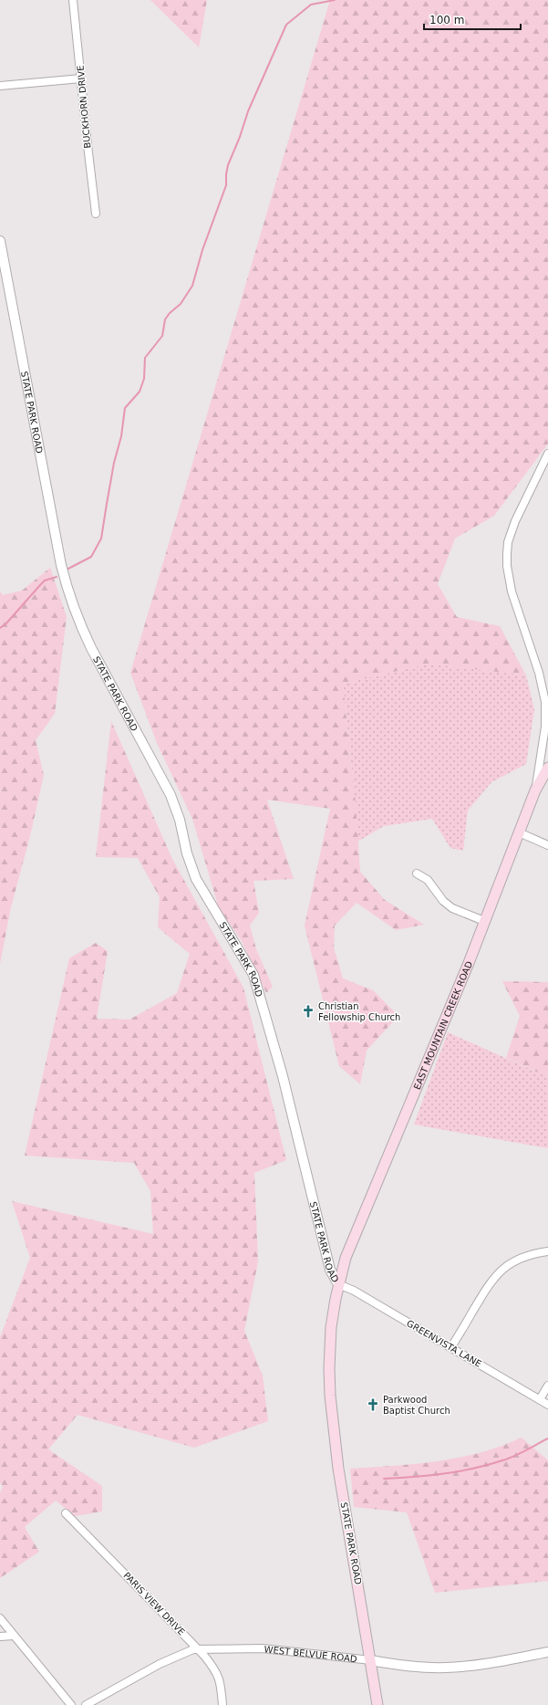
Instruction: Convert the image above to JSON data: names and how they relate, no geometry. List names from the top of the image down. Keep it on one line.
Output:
{"streets":{"main road":["STATE PARK ROAD","EAST MOUNTAIN CREEK ROAD"],"street":["BUCKHORN DRIVE","GREENVISTA LANE","PARIS VIEW DRIVE","WEST BELVUE ROAD"]},"crossings":[["STATE PARK ROAD","EAST MOUNTAIN CREEK ROAD"],["STATE PARK ROAD","GREENVISTA LANE"],["STATE PARK ROAD","WEST BELVUE ROAD"],["EAST MOUNTAIN CREEK ROAD","GREENVISTA LANE"],["PARIS VIEW DRIVE","WEST BELVUE ROAD"]],"places":{"church":["Christian Fellowship Church","Parkwood Baptist Church"]},"scale_bar":"100 m"}
